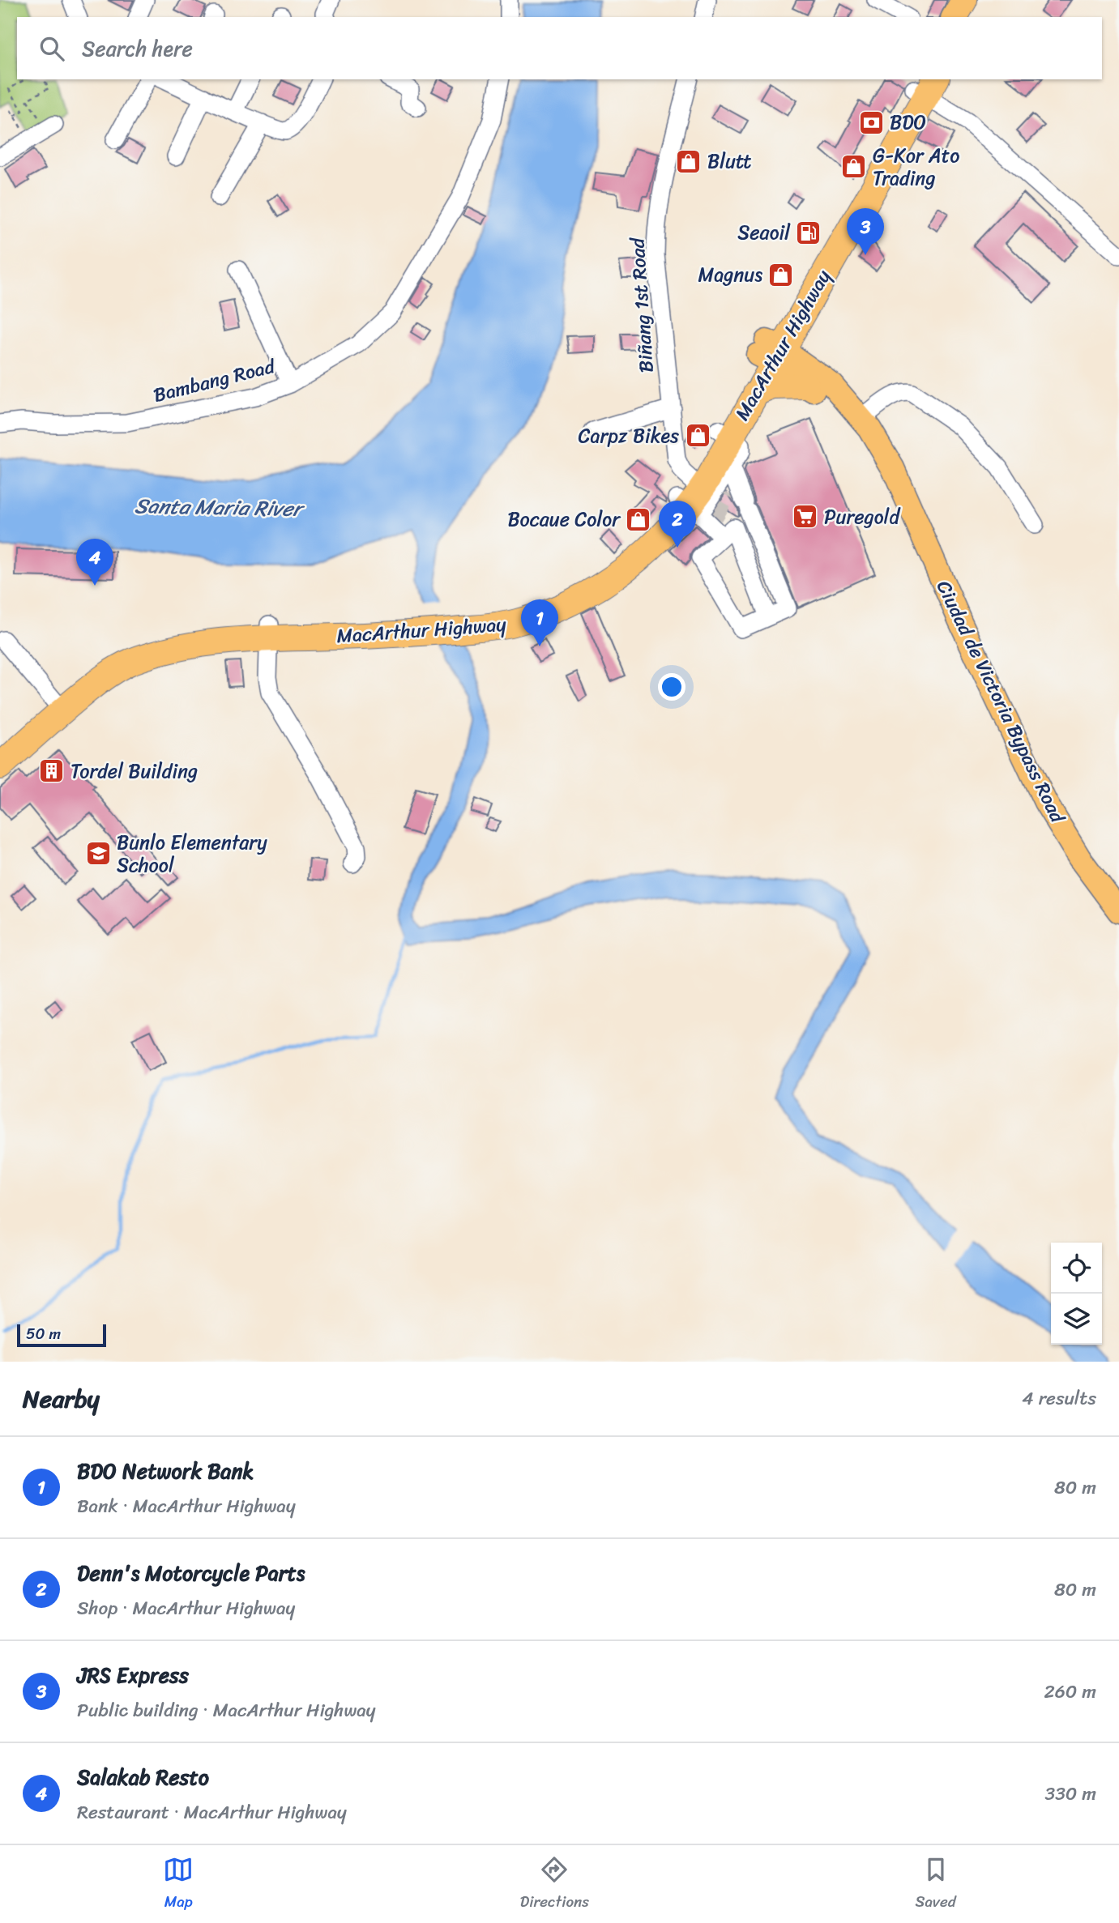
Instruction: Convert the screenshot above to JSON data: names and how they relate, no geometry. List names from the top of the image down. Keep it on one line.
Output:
{"streets":{"highway":["MacArthur Highway"],"main road":["Ciudad de Victoria Bypass Road"],"street":["Biñang 1st Road","Bambang Road"]},"crossings":[["Biñang 1st Road","MacArthur Highway"],["MacArthur Highway","Ciudad de Victoria Bypass Road"]],"water":["Santa Maria River"],"places":{"bank":["BDO"],"shop":["Blutt","G-Kor Ato Trading","Magnus","Carpz Bikes","Bocaue Color"],"fuel station":["Seaoil"],"supermarket":["Puregold"],"building":["Tordel Building"],"school or university":["Bunlo Elementary School"]},"scale_bar":"50 m","page":{"search":"Search here","pins":["3","2","4","1"],"scale":"50 m","heading":["Nearby","4 results"],"list":[{"mark":"1","name":"BDO Network Bank","note":"Bank · MacArthur Highway","value":"80 m"},{"mark":"2","name":"Denn's Motorcycle Parts","note":"Shop · MacArthur Highway","value":"80 m"},{"mark":"3","name":"JRS Express","note":"Public building · MacArthur Highway","value":"260 m"},{"mark":"4","name":"Salakab Resto","note":"Restaurant · MacArthur Highway","value":"330 m"}],"nav":["Map","Directions","Saved"]}}
